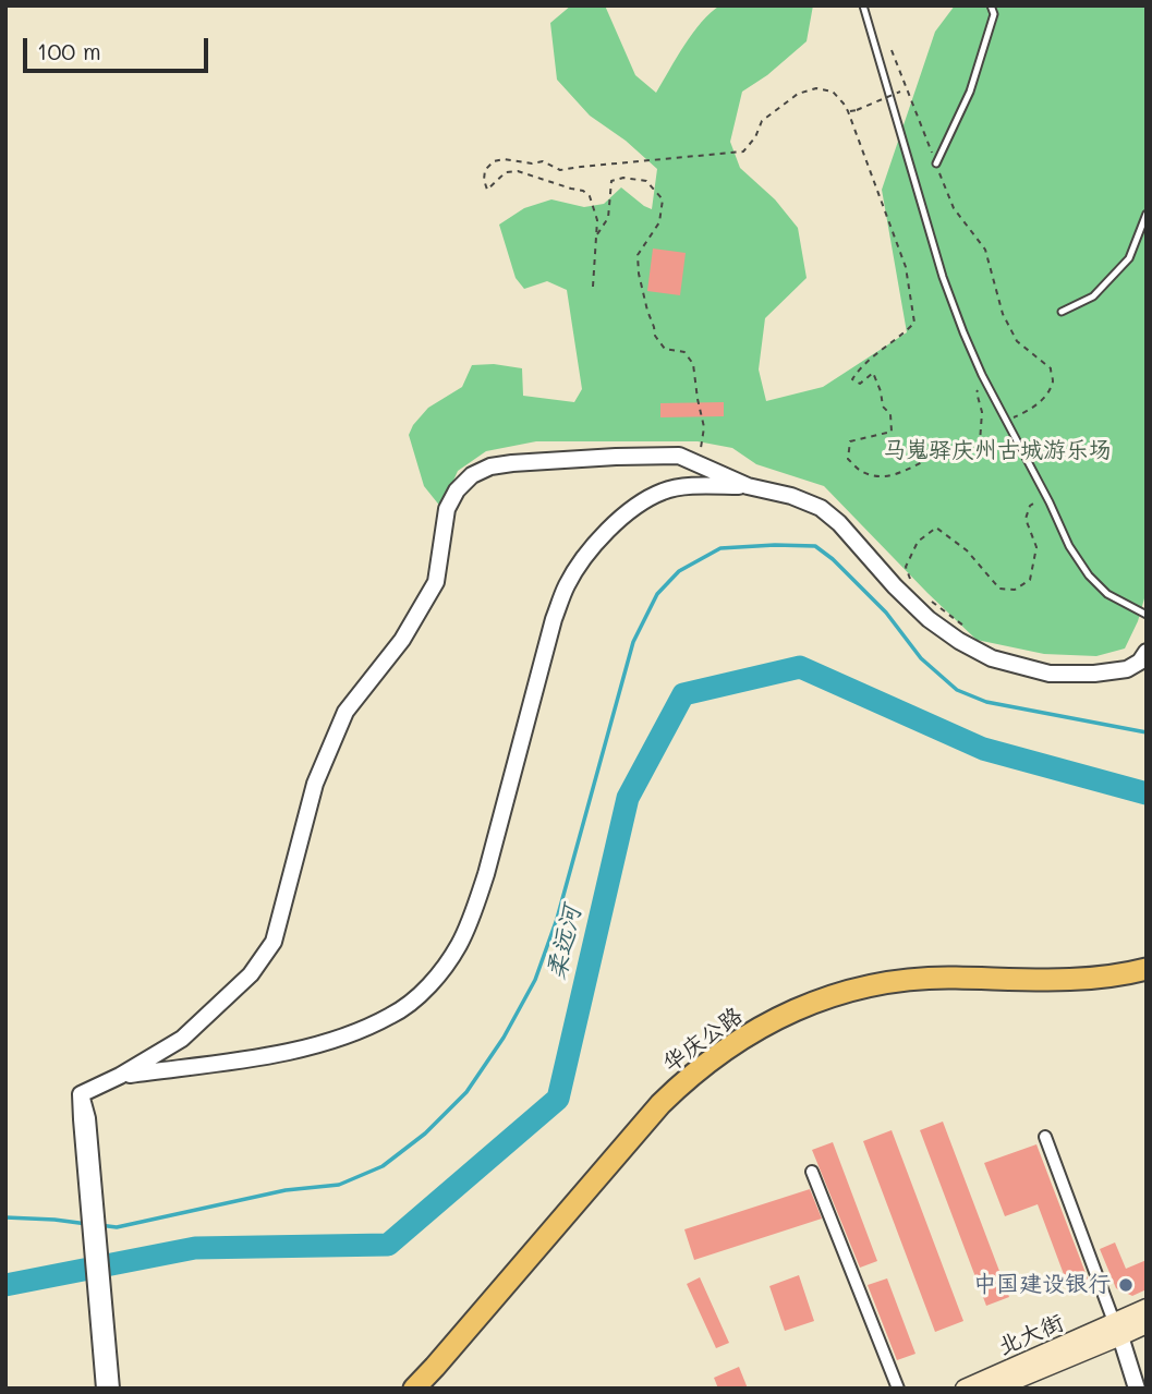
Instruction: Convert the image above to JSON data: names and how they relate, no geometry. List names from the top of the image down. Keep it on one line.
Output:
{"streets":{"highway":["华庆公路"],"main road":["北大街"]},"water":["柔远河"],"parks":["马嵬驿庆州古城游乐场"],"places":["中国建设银行"],"scale_bar":"100 m"}
